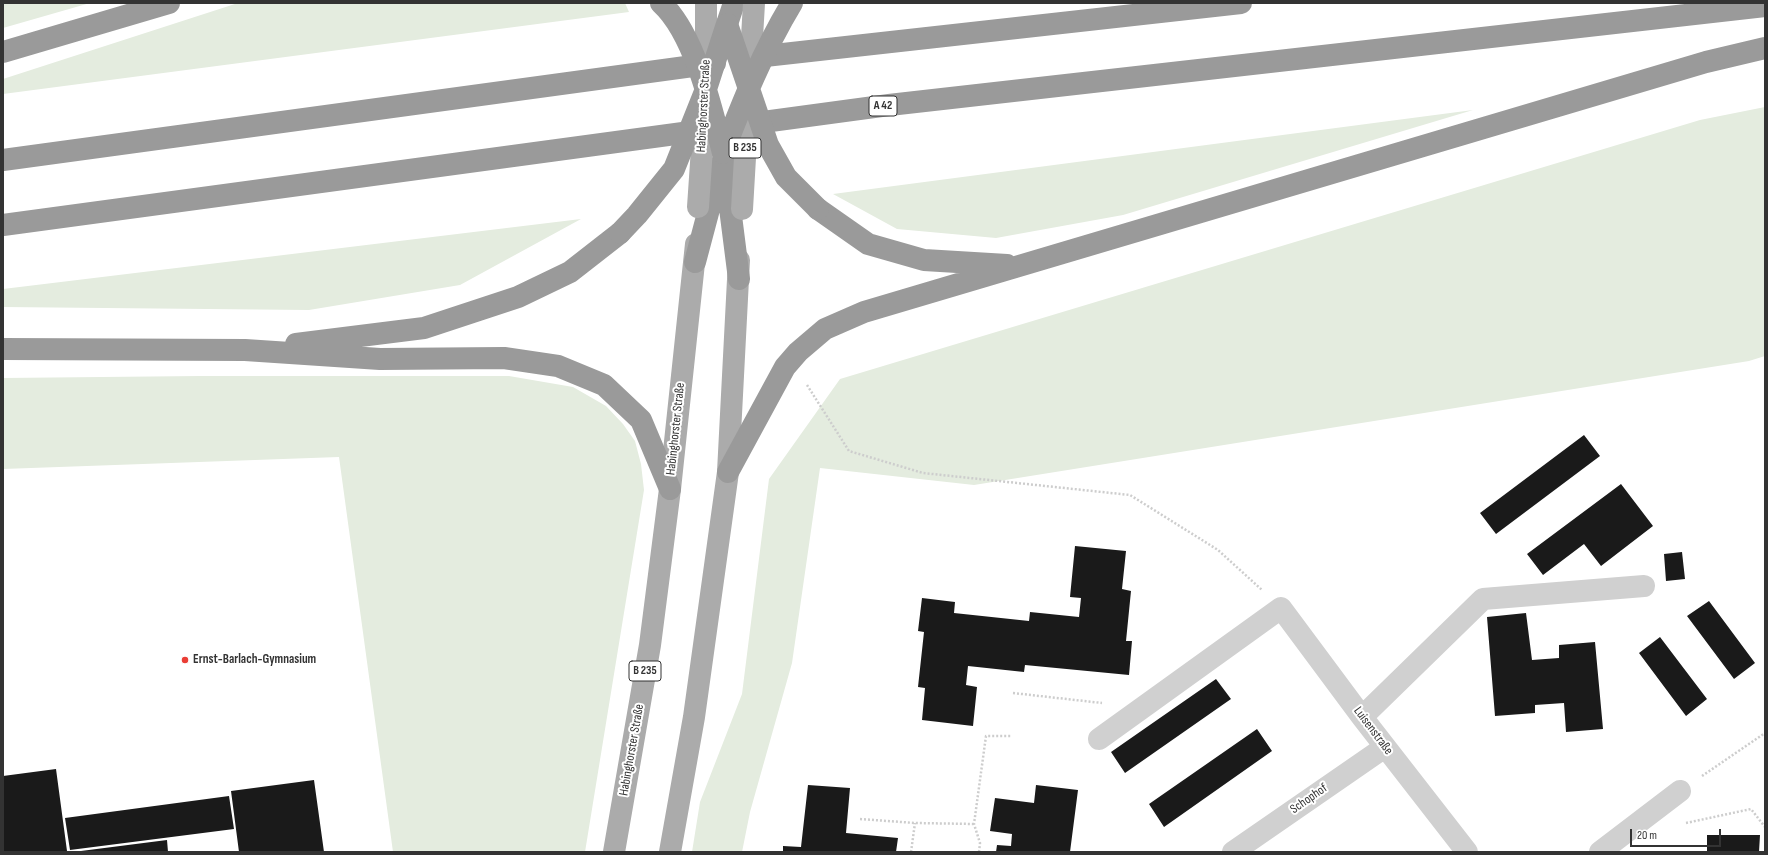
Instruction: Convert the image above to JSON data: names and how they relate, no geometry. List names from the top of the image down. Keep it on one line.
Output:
{"streets":{"highway":["A 42"],"main road":["Habinghorster Straße","B 235"],"street":["Luisenstraße","Schophof"]},"crossings":[["Luisenstraße","Schophof"]],"places":["Ernst-Barlach-Gymnasium"],"scale_bar":"20 m"}
